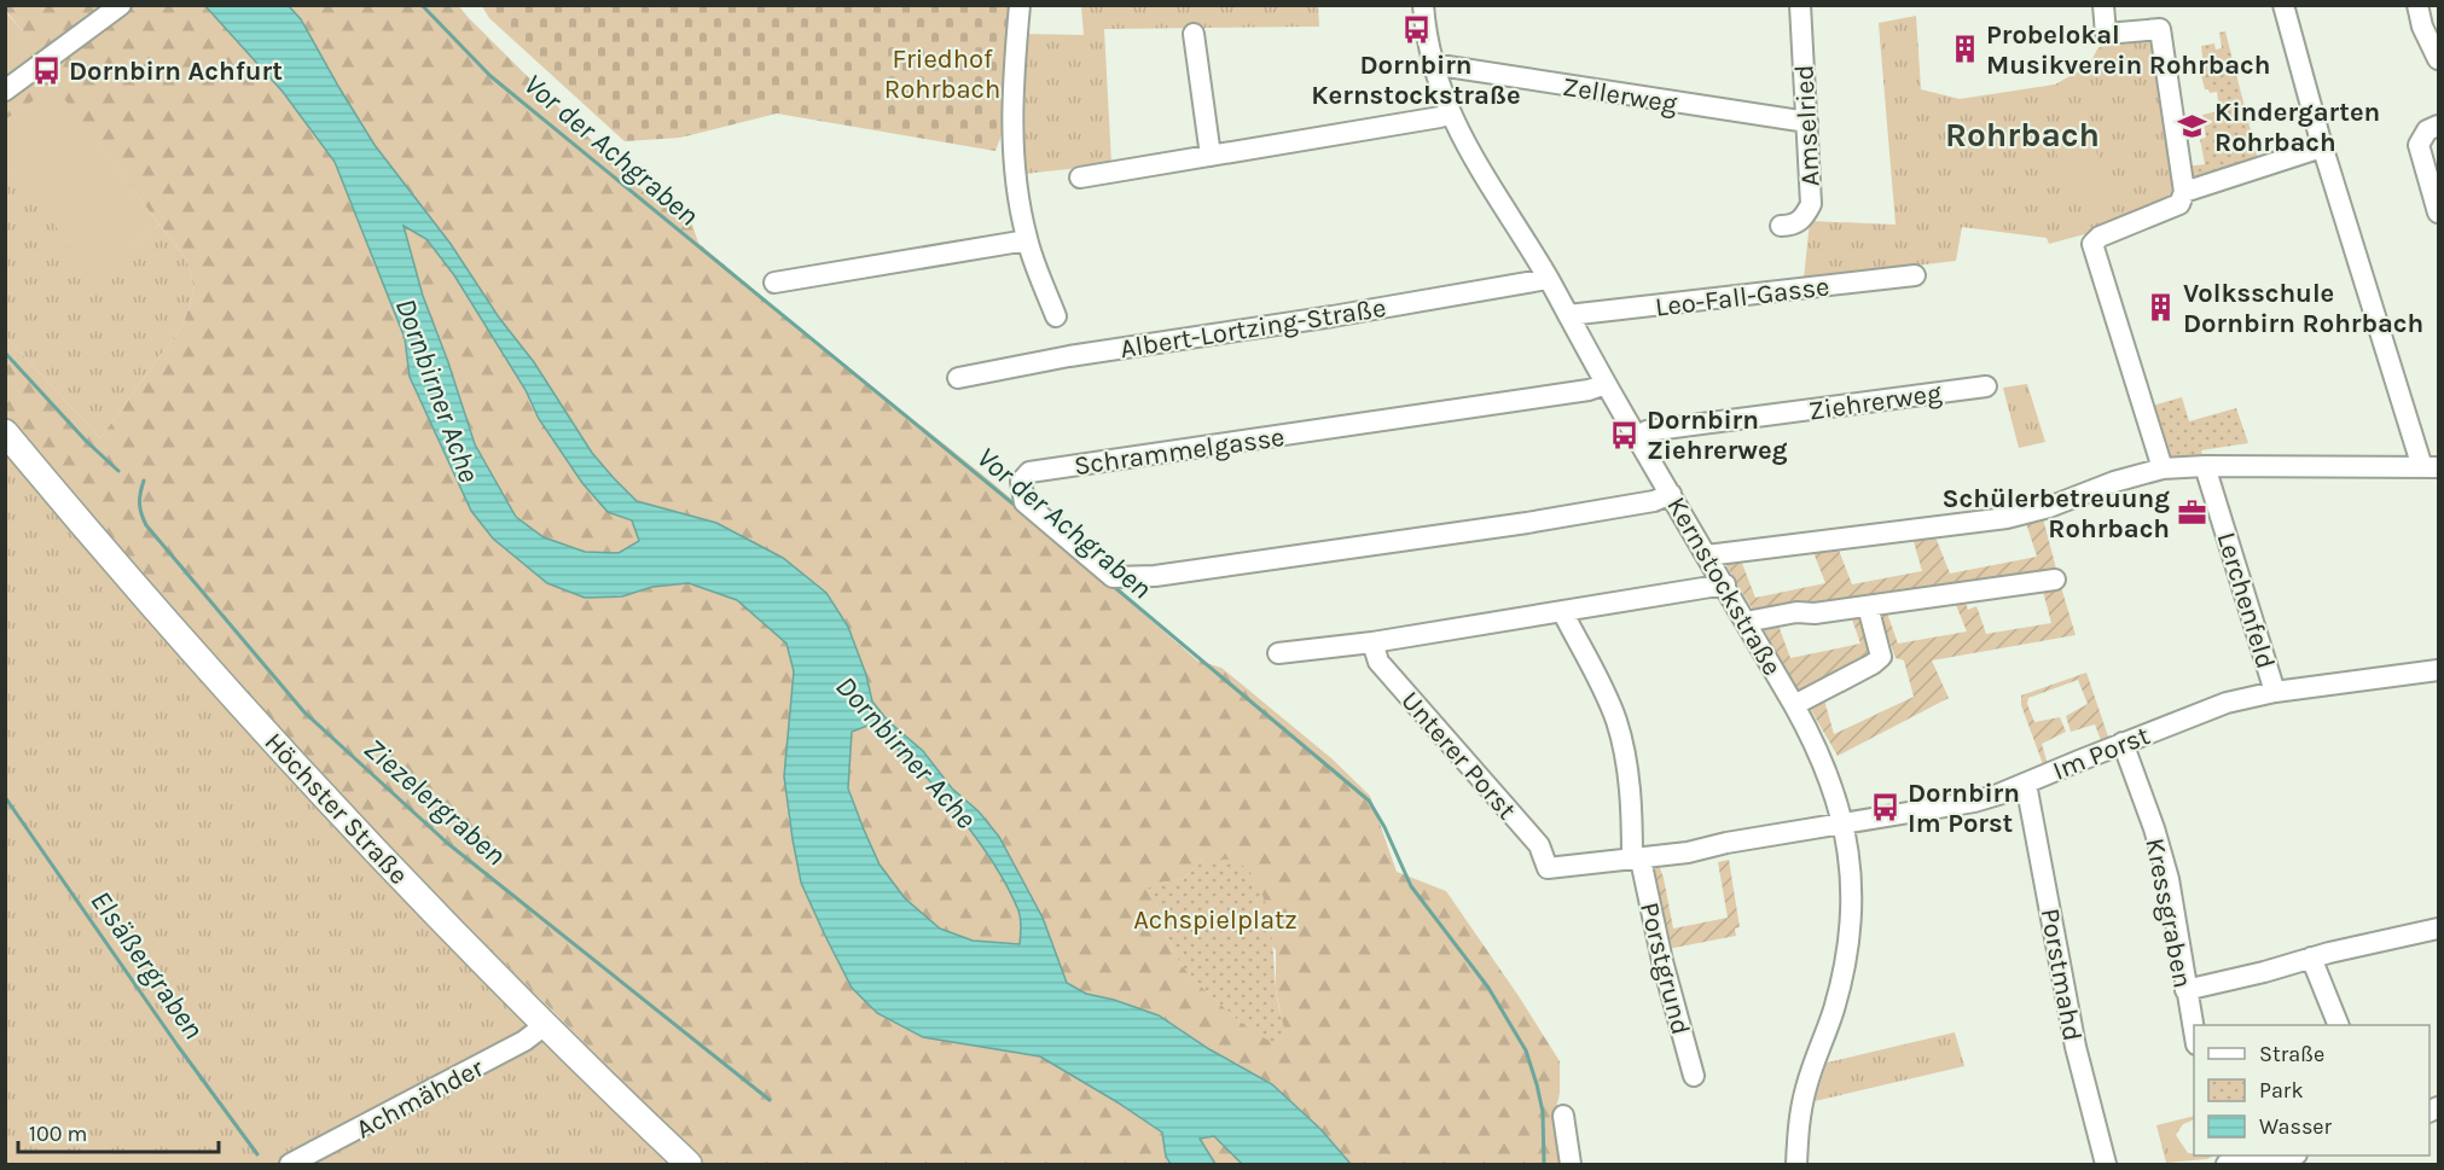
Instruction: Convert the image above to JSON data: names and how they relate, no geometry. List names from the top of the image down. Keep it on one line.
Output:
{"streets":{"main road":["Höchster Straße"],"street":["Zellerweg","Amselried","Leo-Fall-Gasse","Albert-Lortzing-Straße","Ziehrerweg","Schrammelgasse","Kernstockstraße","Lerchenfeld","Im Porst","Unterer Porst","Kressgraben","Porstgrund","Porstmahd","Achmähder"]},"crossings":[["Zellerweg","Amselried"],["Zellerweg","Kernstockstraße"],["Leo-Fall-Gasse","Kernstockstraße"],["Albert-Lortzing-Straße","Kernstockstraße"],["Ziehrerweg","Kernstockstraße"],["Schrammelgasse","Kernstockstraße"],["Kernstockstraße","Im Porst"],["Lerchenfeld","Im Porst"],["Im Porst","Unterer Porst"],["Im Porst","Kressgraben"],["Im Porst","Porstgrund"],["Im Porst","Porstmahd"],["Höchster Straße","Achmähder"]],"districts":["Rohrbach"],"water":["Vor der Achgraben","Dornbirner Ache","Ziezelergraben","Elsäßergraben"],"parks":["Friedhof Rohrbach","Achspielplatz"],"places":{"bus stop":["Dornbirn Kernstockstraße","Dornbirn Achfurt","Dornbirn Ziehrerweg","Dornbirn Im Porst"],"building":["Probelokal Musikverein Rohrbach","Volksschule Dornbirn Rohrbach"],"school or university":["Kindergarten Rohrbach"],"office":["Schülerbetreuung Rohrbach"]},"legend":["Straße","Park","Wasser"],"scale_bar":"100 m"}
